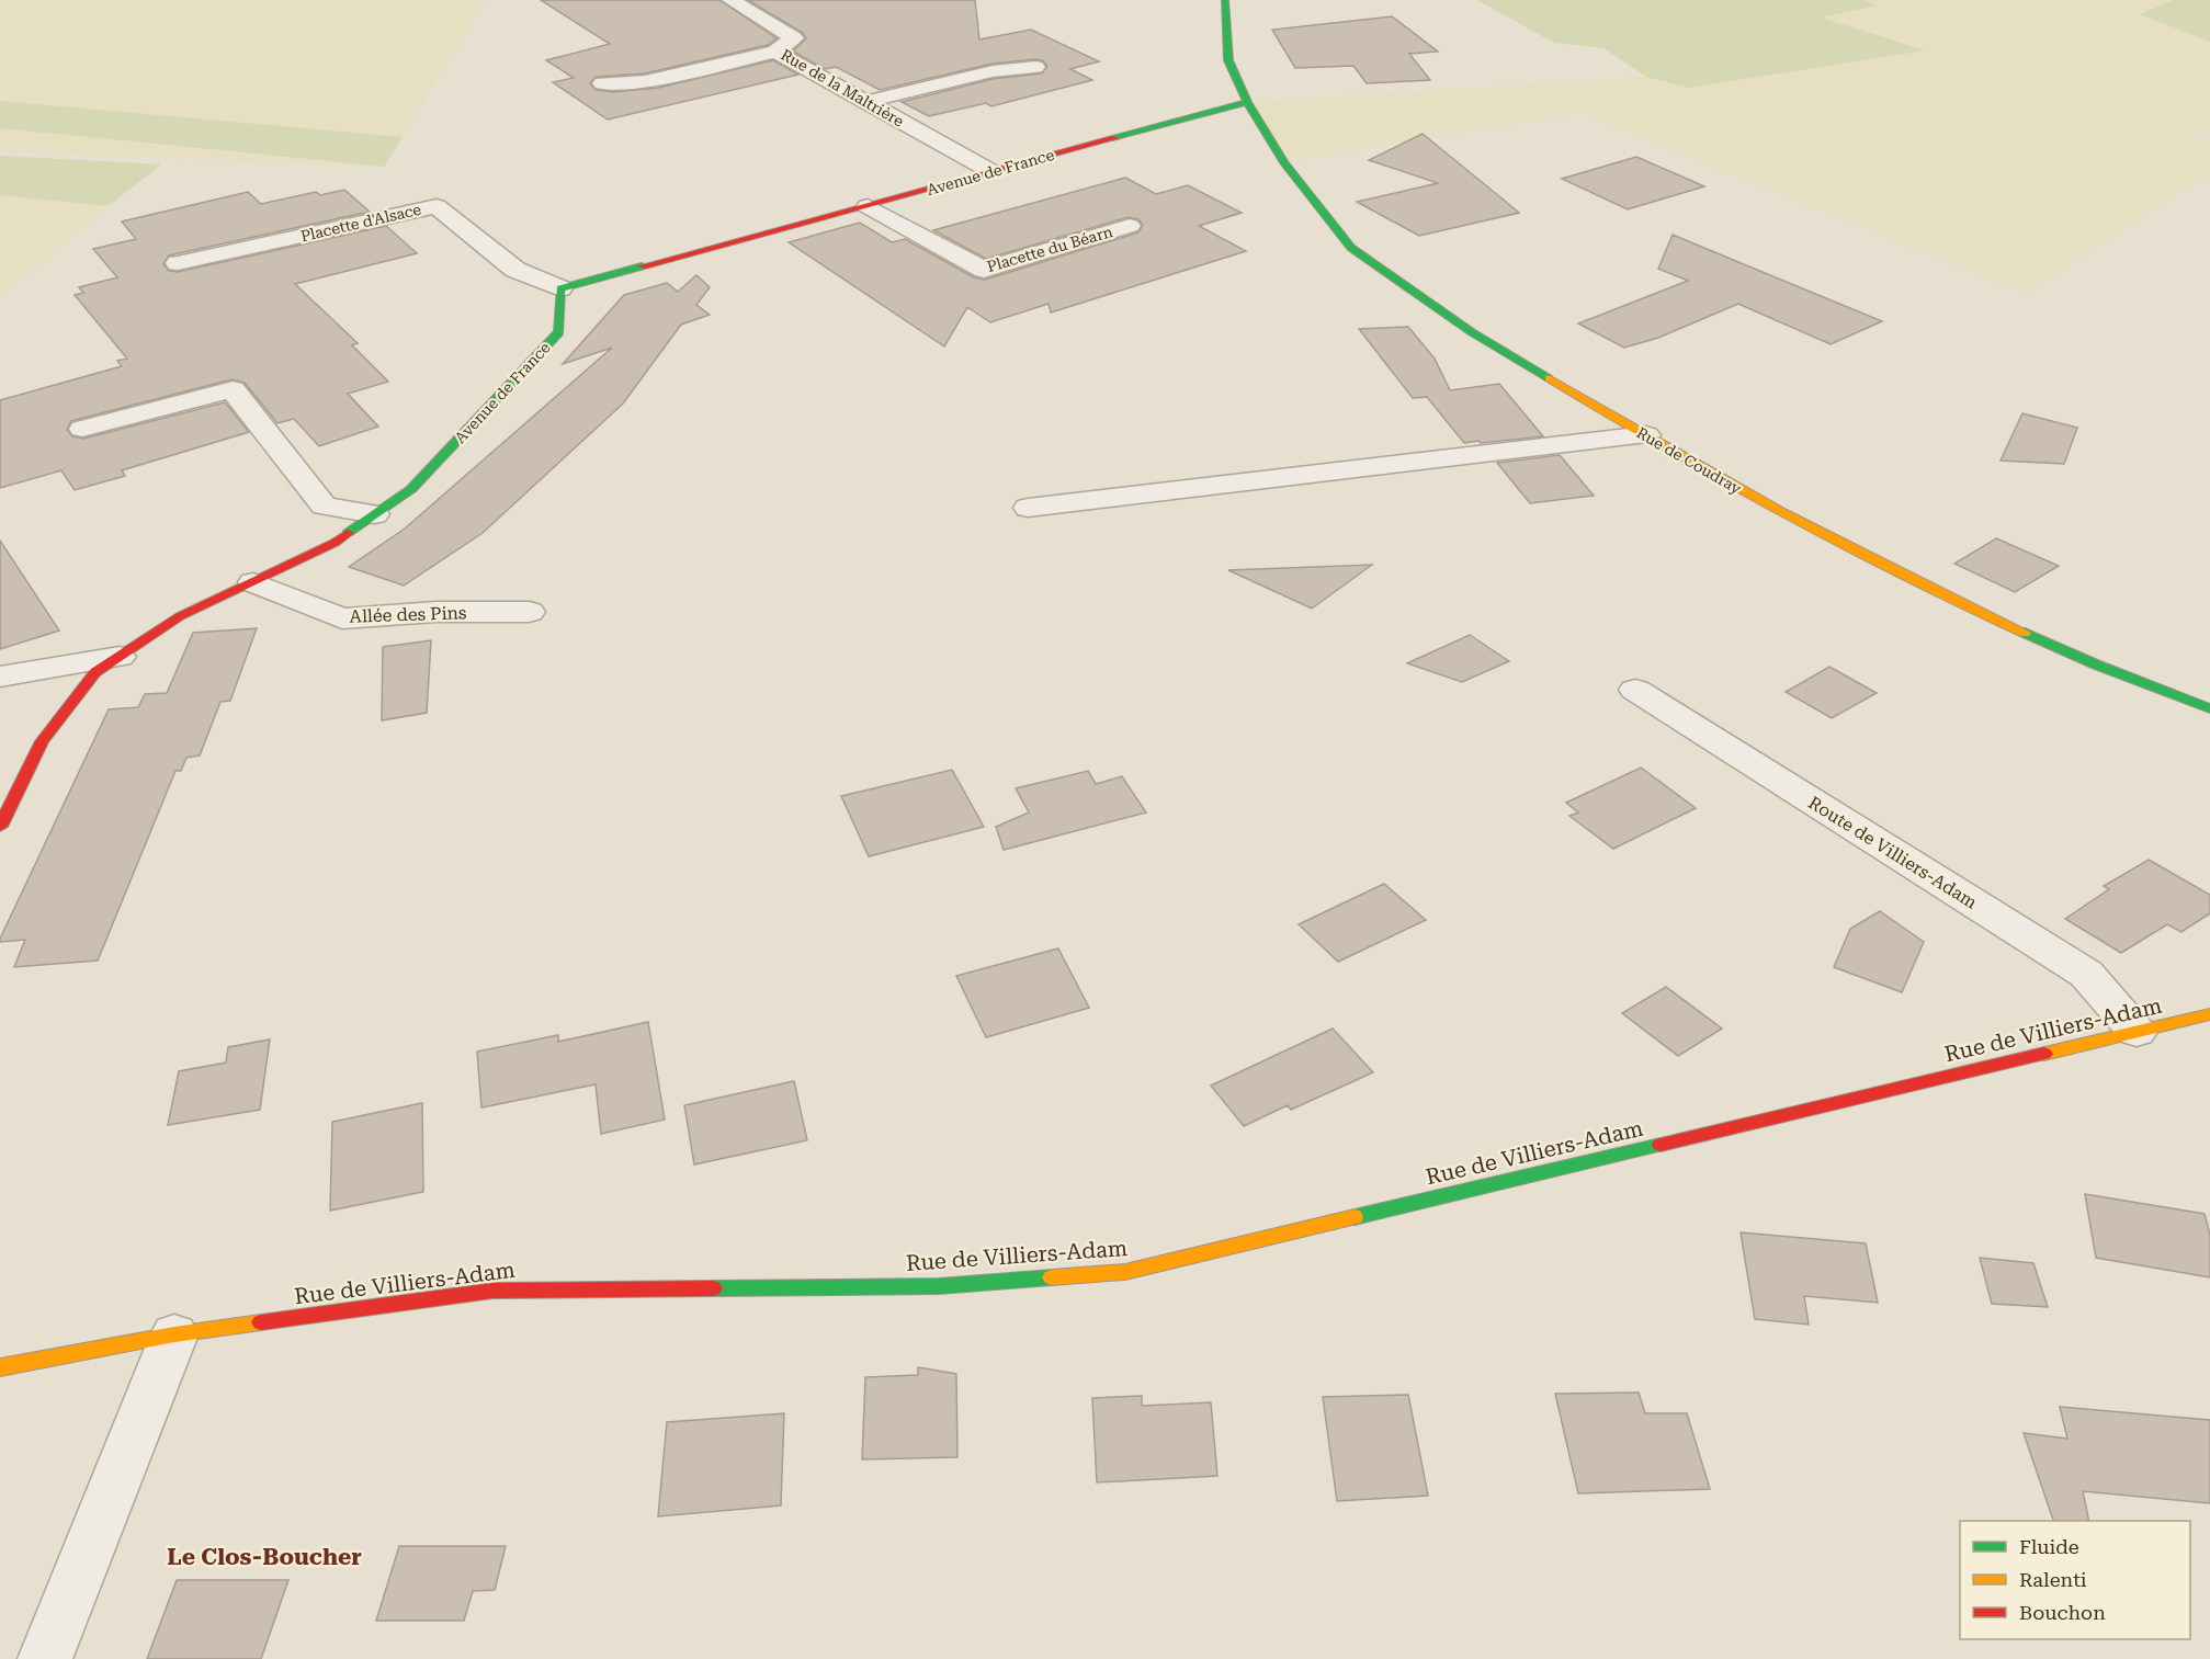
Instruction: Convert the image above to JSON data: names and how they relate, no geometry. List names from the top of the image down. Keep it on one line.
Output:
{"streets":{"street":["Rue de la Maltrière","Avenue de France","Placette d'Alsace","Placette du Béarn","Rue de Coudray","Allée des Pins","Route de Villiers-Adam","Rue de Villiers-Adam"]},"crossings":[["Rue de la Maltrière","Avenue de France"],["Avenue de France","Placette d'Alsace"],["Avenue de France","Placette du Béarn"],["Avenue de France","Rue de Coudray"],["Avenue de France","Allée des Pins"],["Route de Villiers-Adam","Rue de Villiers-Adam"]],"districts":["Le Clos-Boucher"],"legend":["Fluide","Ralenti","Bouchon"]}
